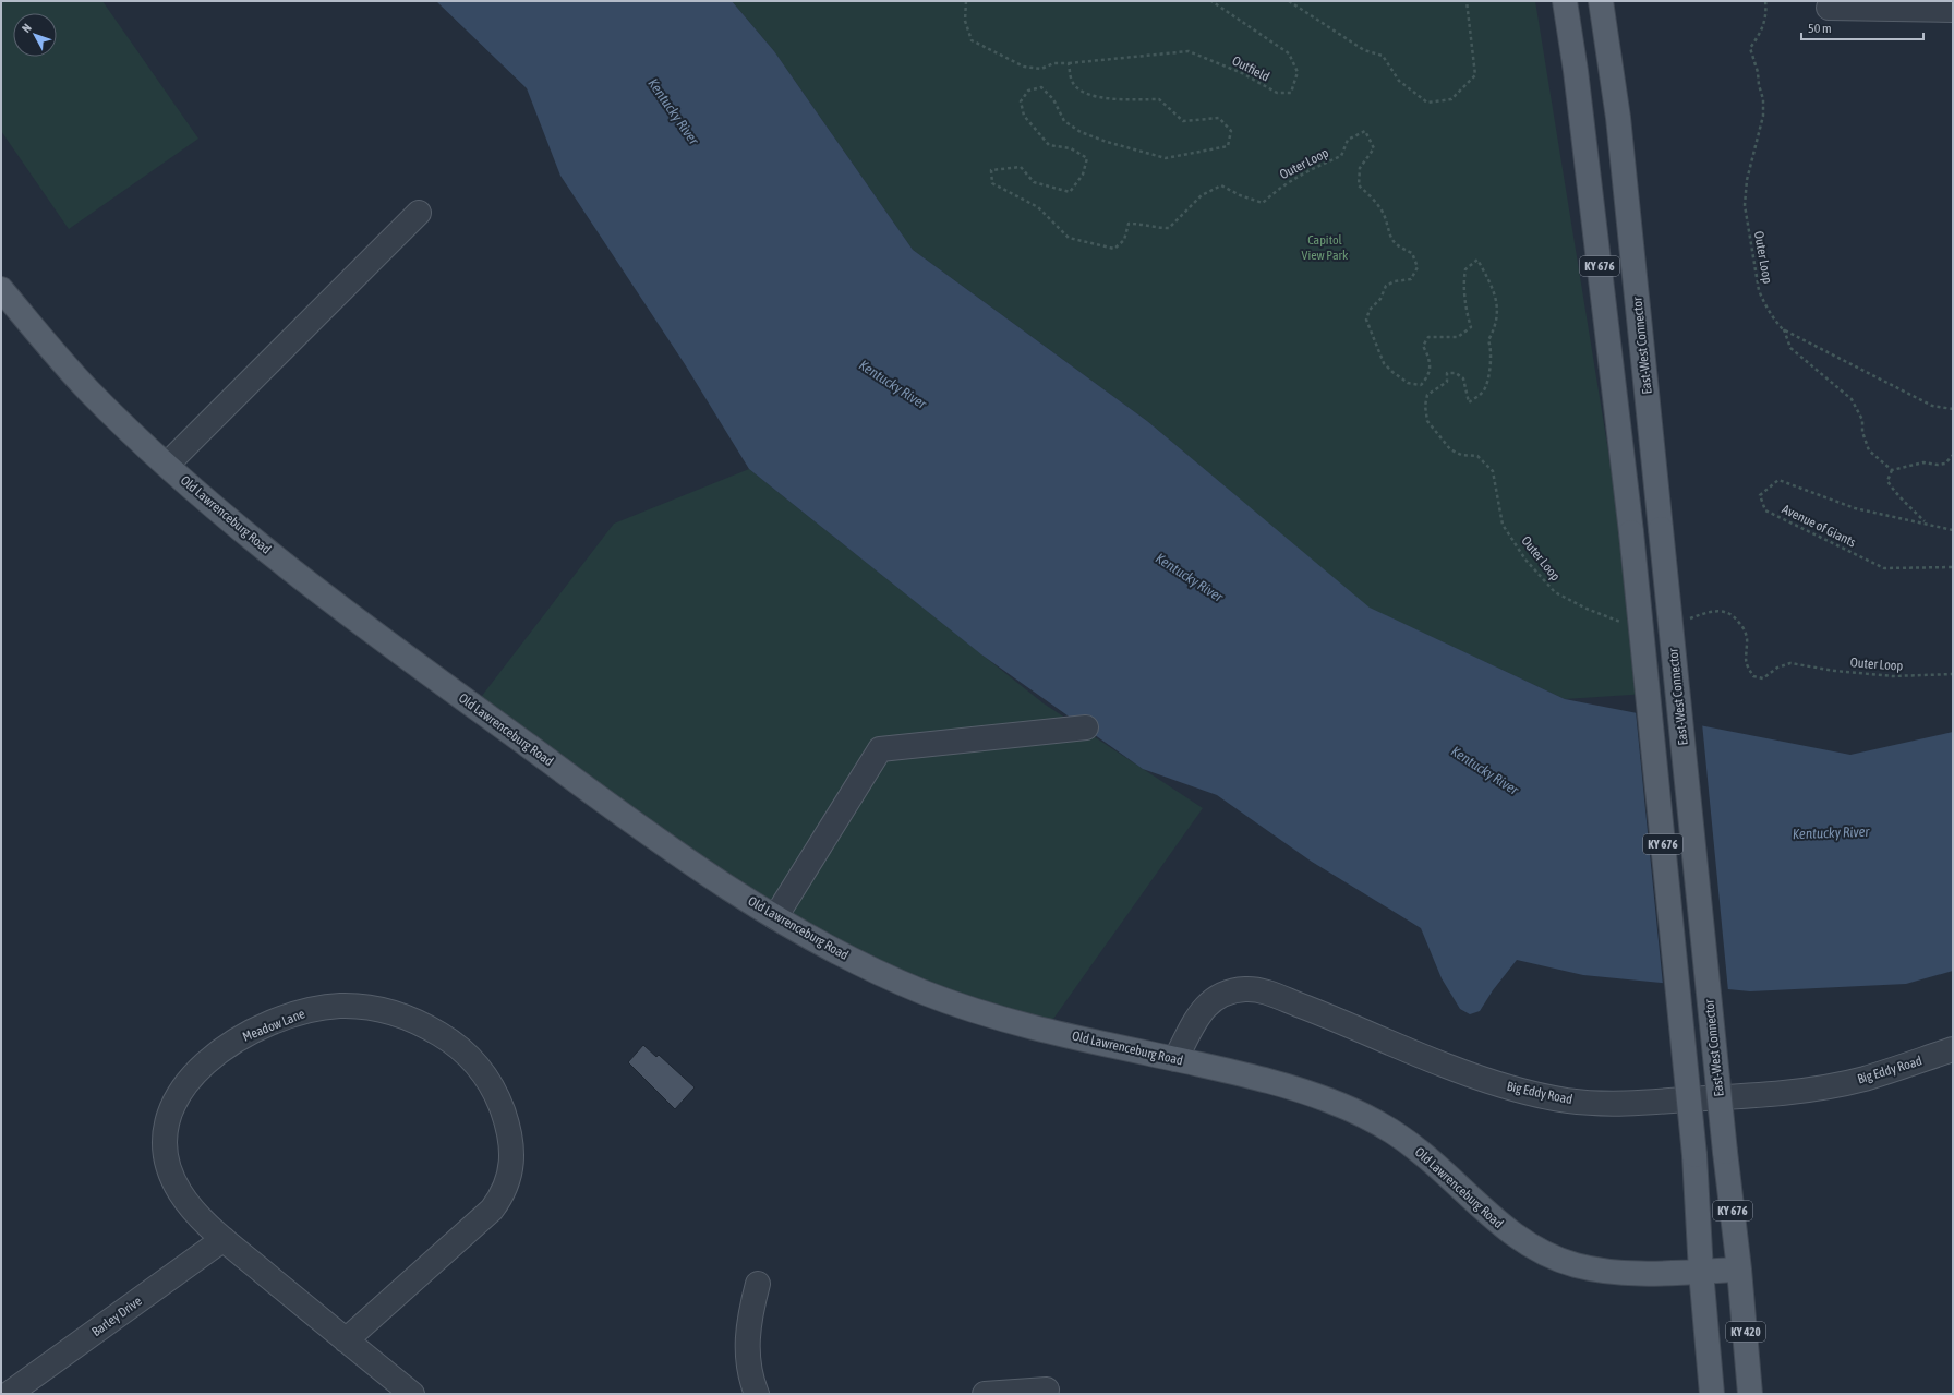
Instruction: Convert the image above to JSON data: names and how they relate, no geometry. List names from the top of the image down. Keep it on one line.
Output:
{"streets":{"main road":["KY 676","East-West Connector","Old Lawrenceburg Road","KY 420"],"street":["Meadow Lane","Big Eddy Road","Barley Drive"],"path":["Outfield","Outer Loop","Avenue of Giants"]},"crossings":[["Outfield","Outer Loop"],["KY 676","Old Lawrenceburg Road"],["KY 676","KY 420"],["East-West Connector","Old Lawrenceburg Road"],["Old Lawrenceburg Road","Big Eddy Road"],["Old Lawrenceburg Road","KY 420"],["Meadow Lane","Barley Drive"]],"water":["Kentucky River"],"parks":["Capitol View Park"],"scale_bar":"50 m","north":"top left"}
